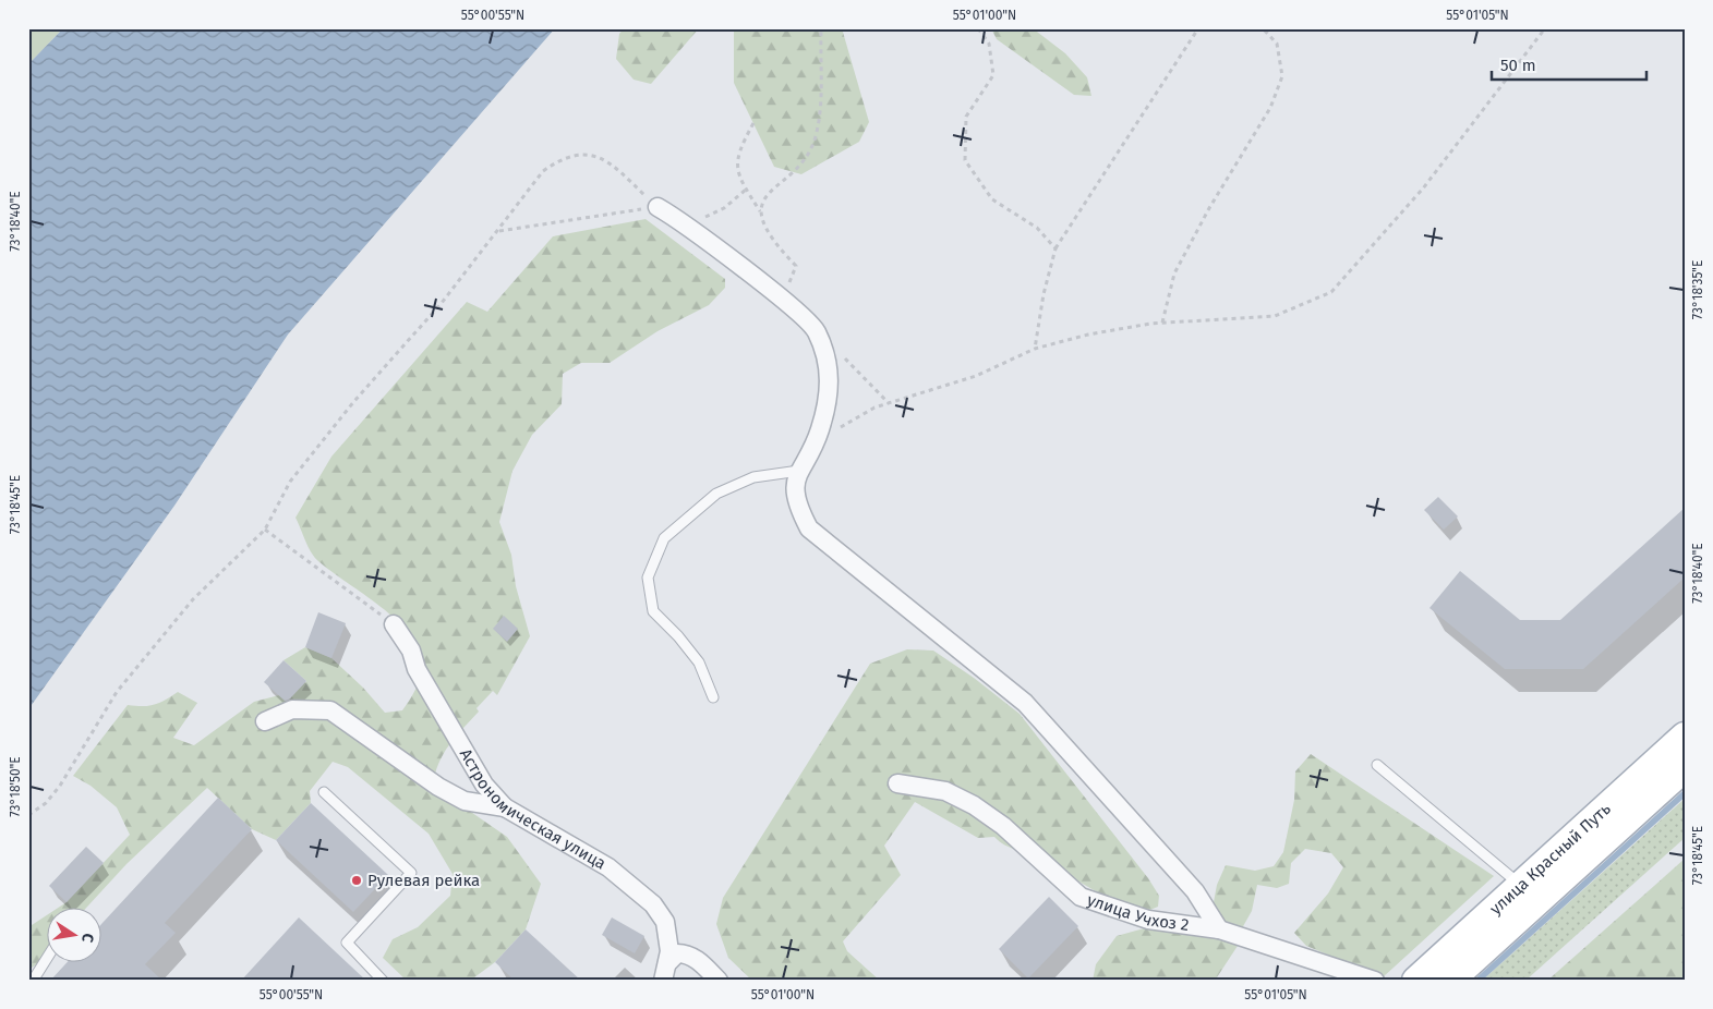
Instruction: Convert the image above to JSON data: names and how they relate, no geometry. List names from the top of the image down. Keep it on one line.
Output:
{"streets":{"main road":["улица Красный Путь"],"street":["Астрономическая улица","улица Учхоз 2"]},"places":["Рулевая рейка"],"scale_bar":"50 m","north":"right","coordinates":["55°00'55\"N","55°01'00\"N","55°01'05\"N","73°18'40\"E","73°18'35\"E","73°18'45\"E","73°18'50\"E"]}
